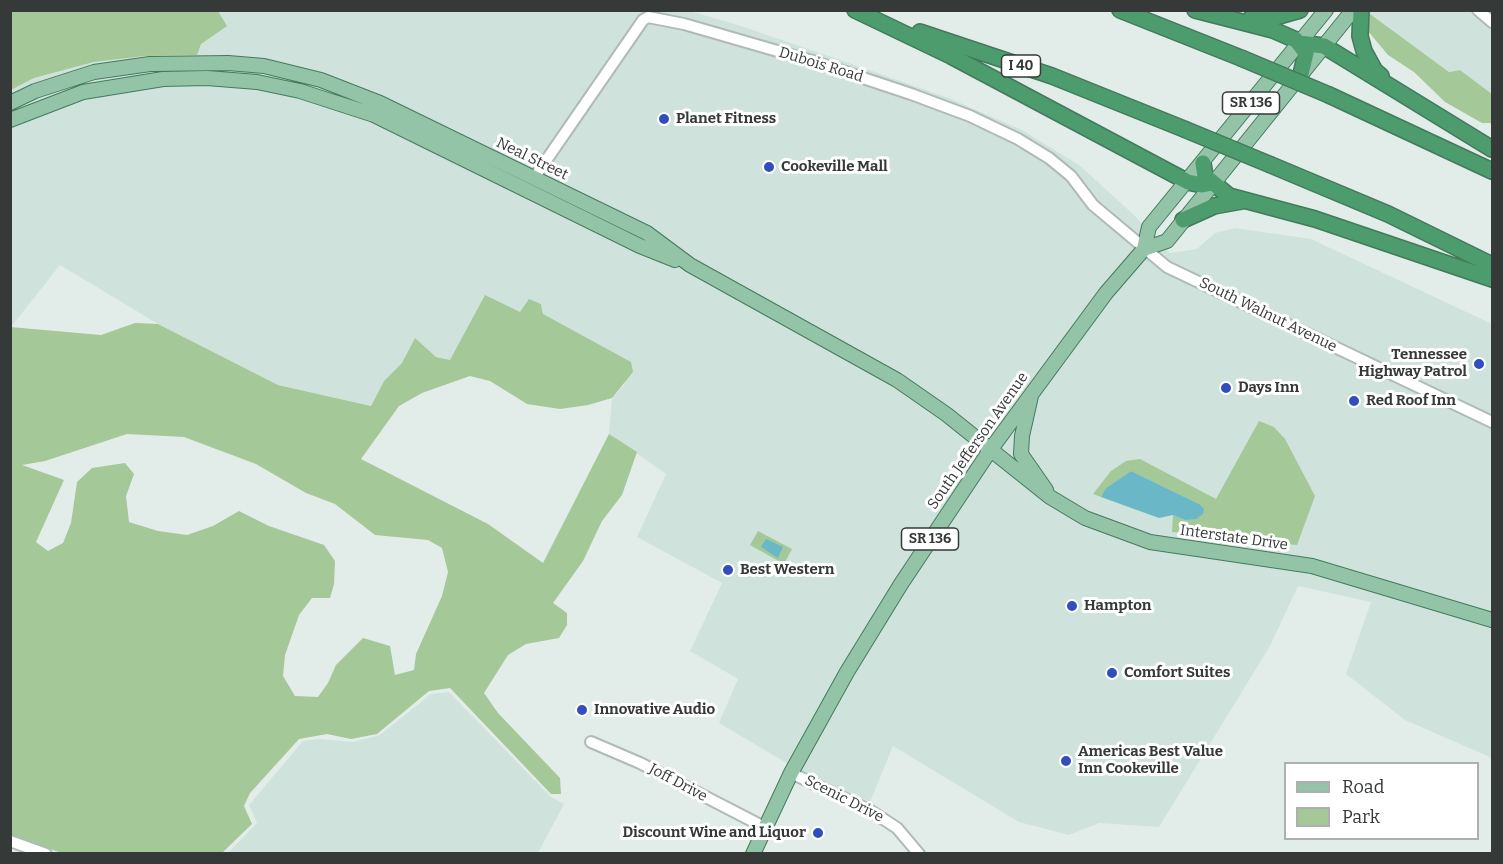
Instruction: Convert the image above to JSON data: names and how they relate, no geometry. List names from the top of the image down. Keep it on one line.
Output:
{"streets":{"highway":["I 40"],"main road":["SR 136","Neal Street","South Jefferson Avenue","Interstate Drive"],"street":["Dubois Road","South Walnut Avenue","Joff Drive","Scenic Drive"]},"crossings":[["Dubois Road","Neal Street"],["Dubois Road","South Walnut Avenue"],["Dubois Road","South Jefferson Avenue"],["Neal Street","South Jefferson Avenue"],["Neal Street","Interstate Drive"],["South Walnut Avenue","South Jefferson Avenue"],["South Jefferson Avenue","Interstate Drive"],["South Jefferson Avenue","Joff Drive"],["South Jefferson Avenue","Scenic Drive"]],"places":["Planet Fitness","Cookeville Mall","Tennessee Highway Patrol","Days Inn","Red Roof Inn","Best Western","Hampton","Comfort Suites","Innovative Audio","Americas Best Value Inn Cookeville","Discount Wine and Liquor"],"legend":["Road","Park"]}
